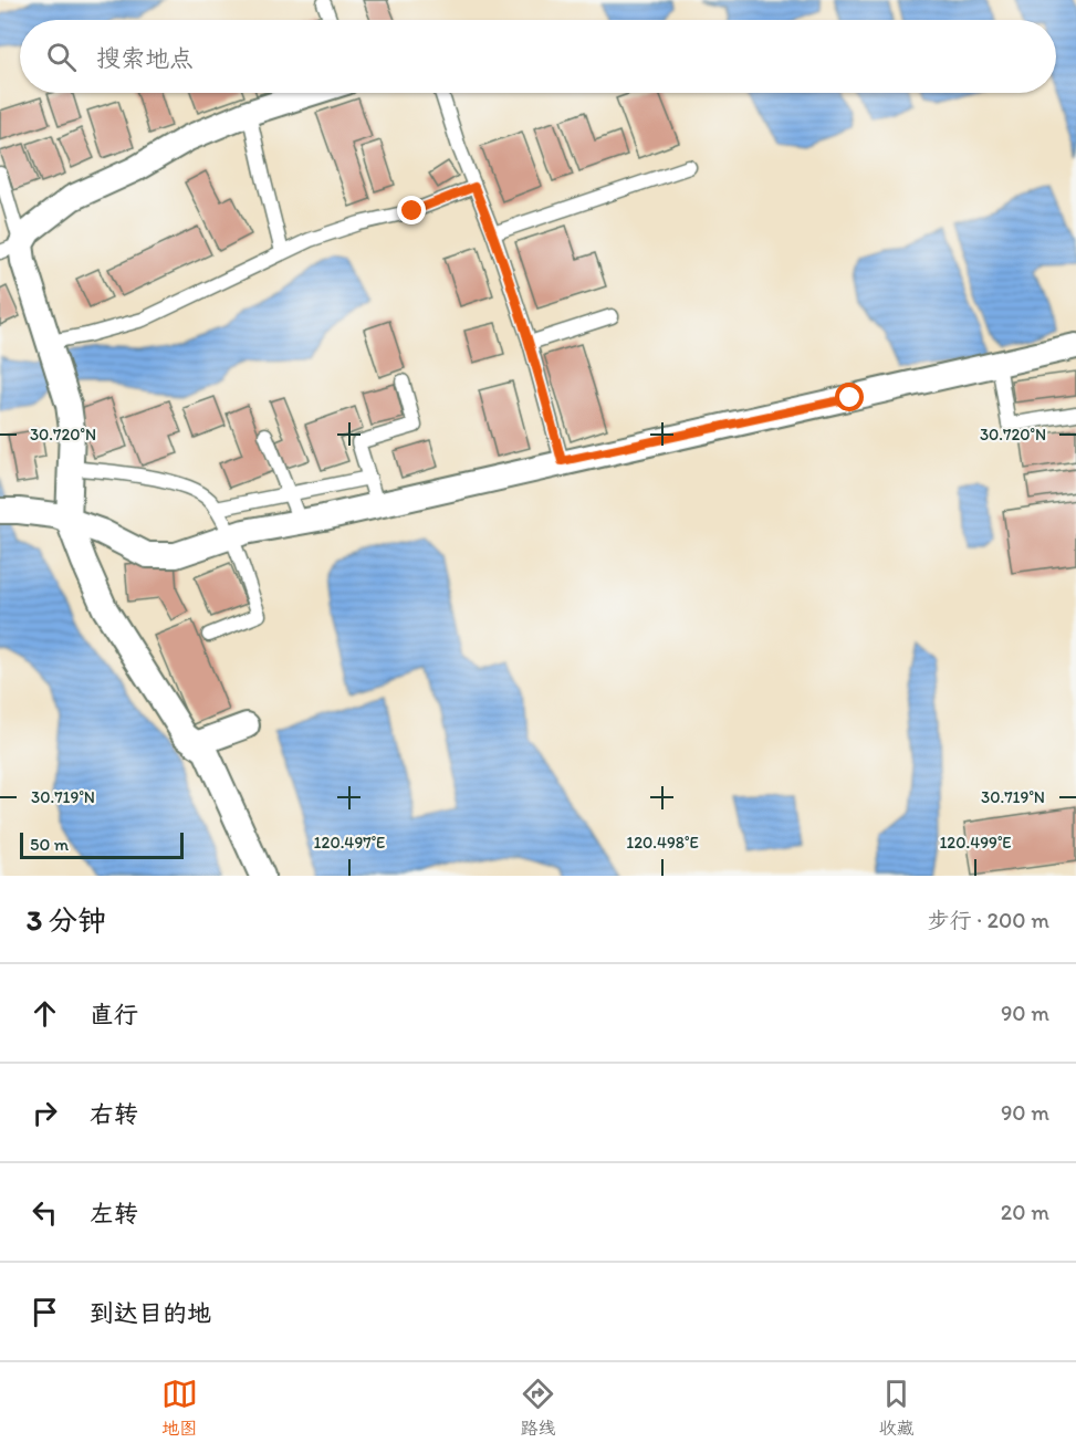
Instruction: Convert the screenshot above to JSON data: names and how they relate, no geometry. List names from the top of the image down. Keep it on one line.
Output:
{"scale_bar":"50 m","page":{"search":"搜索地点","scale":"50 m","heading":["3 分钟","步行 · 200 m"],"list":[["直行","90 m"],["右转","90 m"],["左转","20 m"],"到达目的地"],"nav":["地图","路线","收藏"]},"coordinates":["30.720°N","30.719°N","120.497°E","120.498°E","120.499°E"]}
